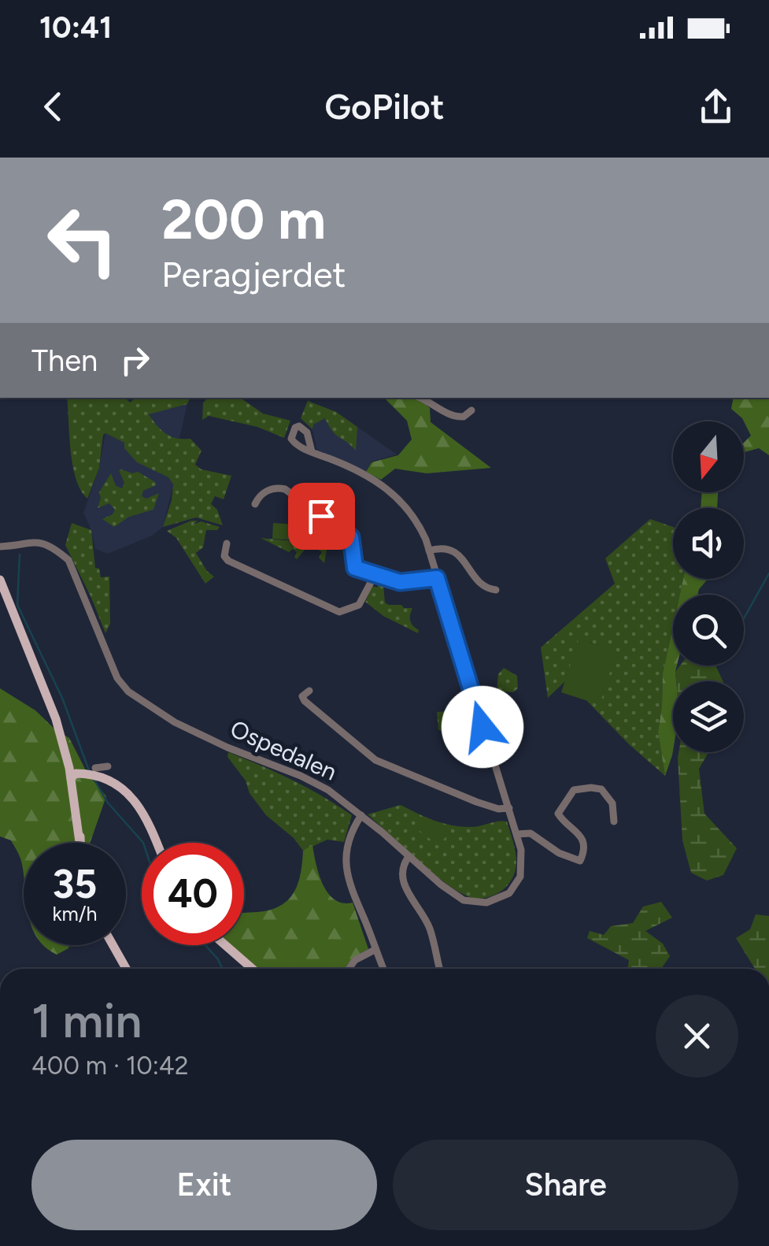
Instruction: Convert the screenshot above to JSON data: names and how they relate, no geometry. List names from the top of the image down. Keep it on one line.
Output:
{"streets":{"street":["Ospedalen"]},"north":"bottom","page":{"status":"10:41","header":"GoPilot","turn":["200 m","Peragjerdet"],"then":"Then","speed":"35 km/h","limit":"40","heading":["1 min","400 m · 10:42"],"buttons":["Exit","Share"]}}
